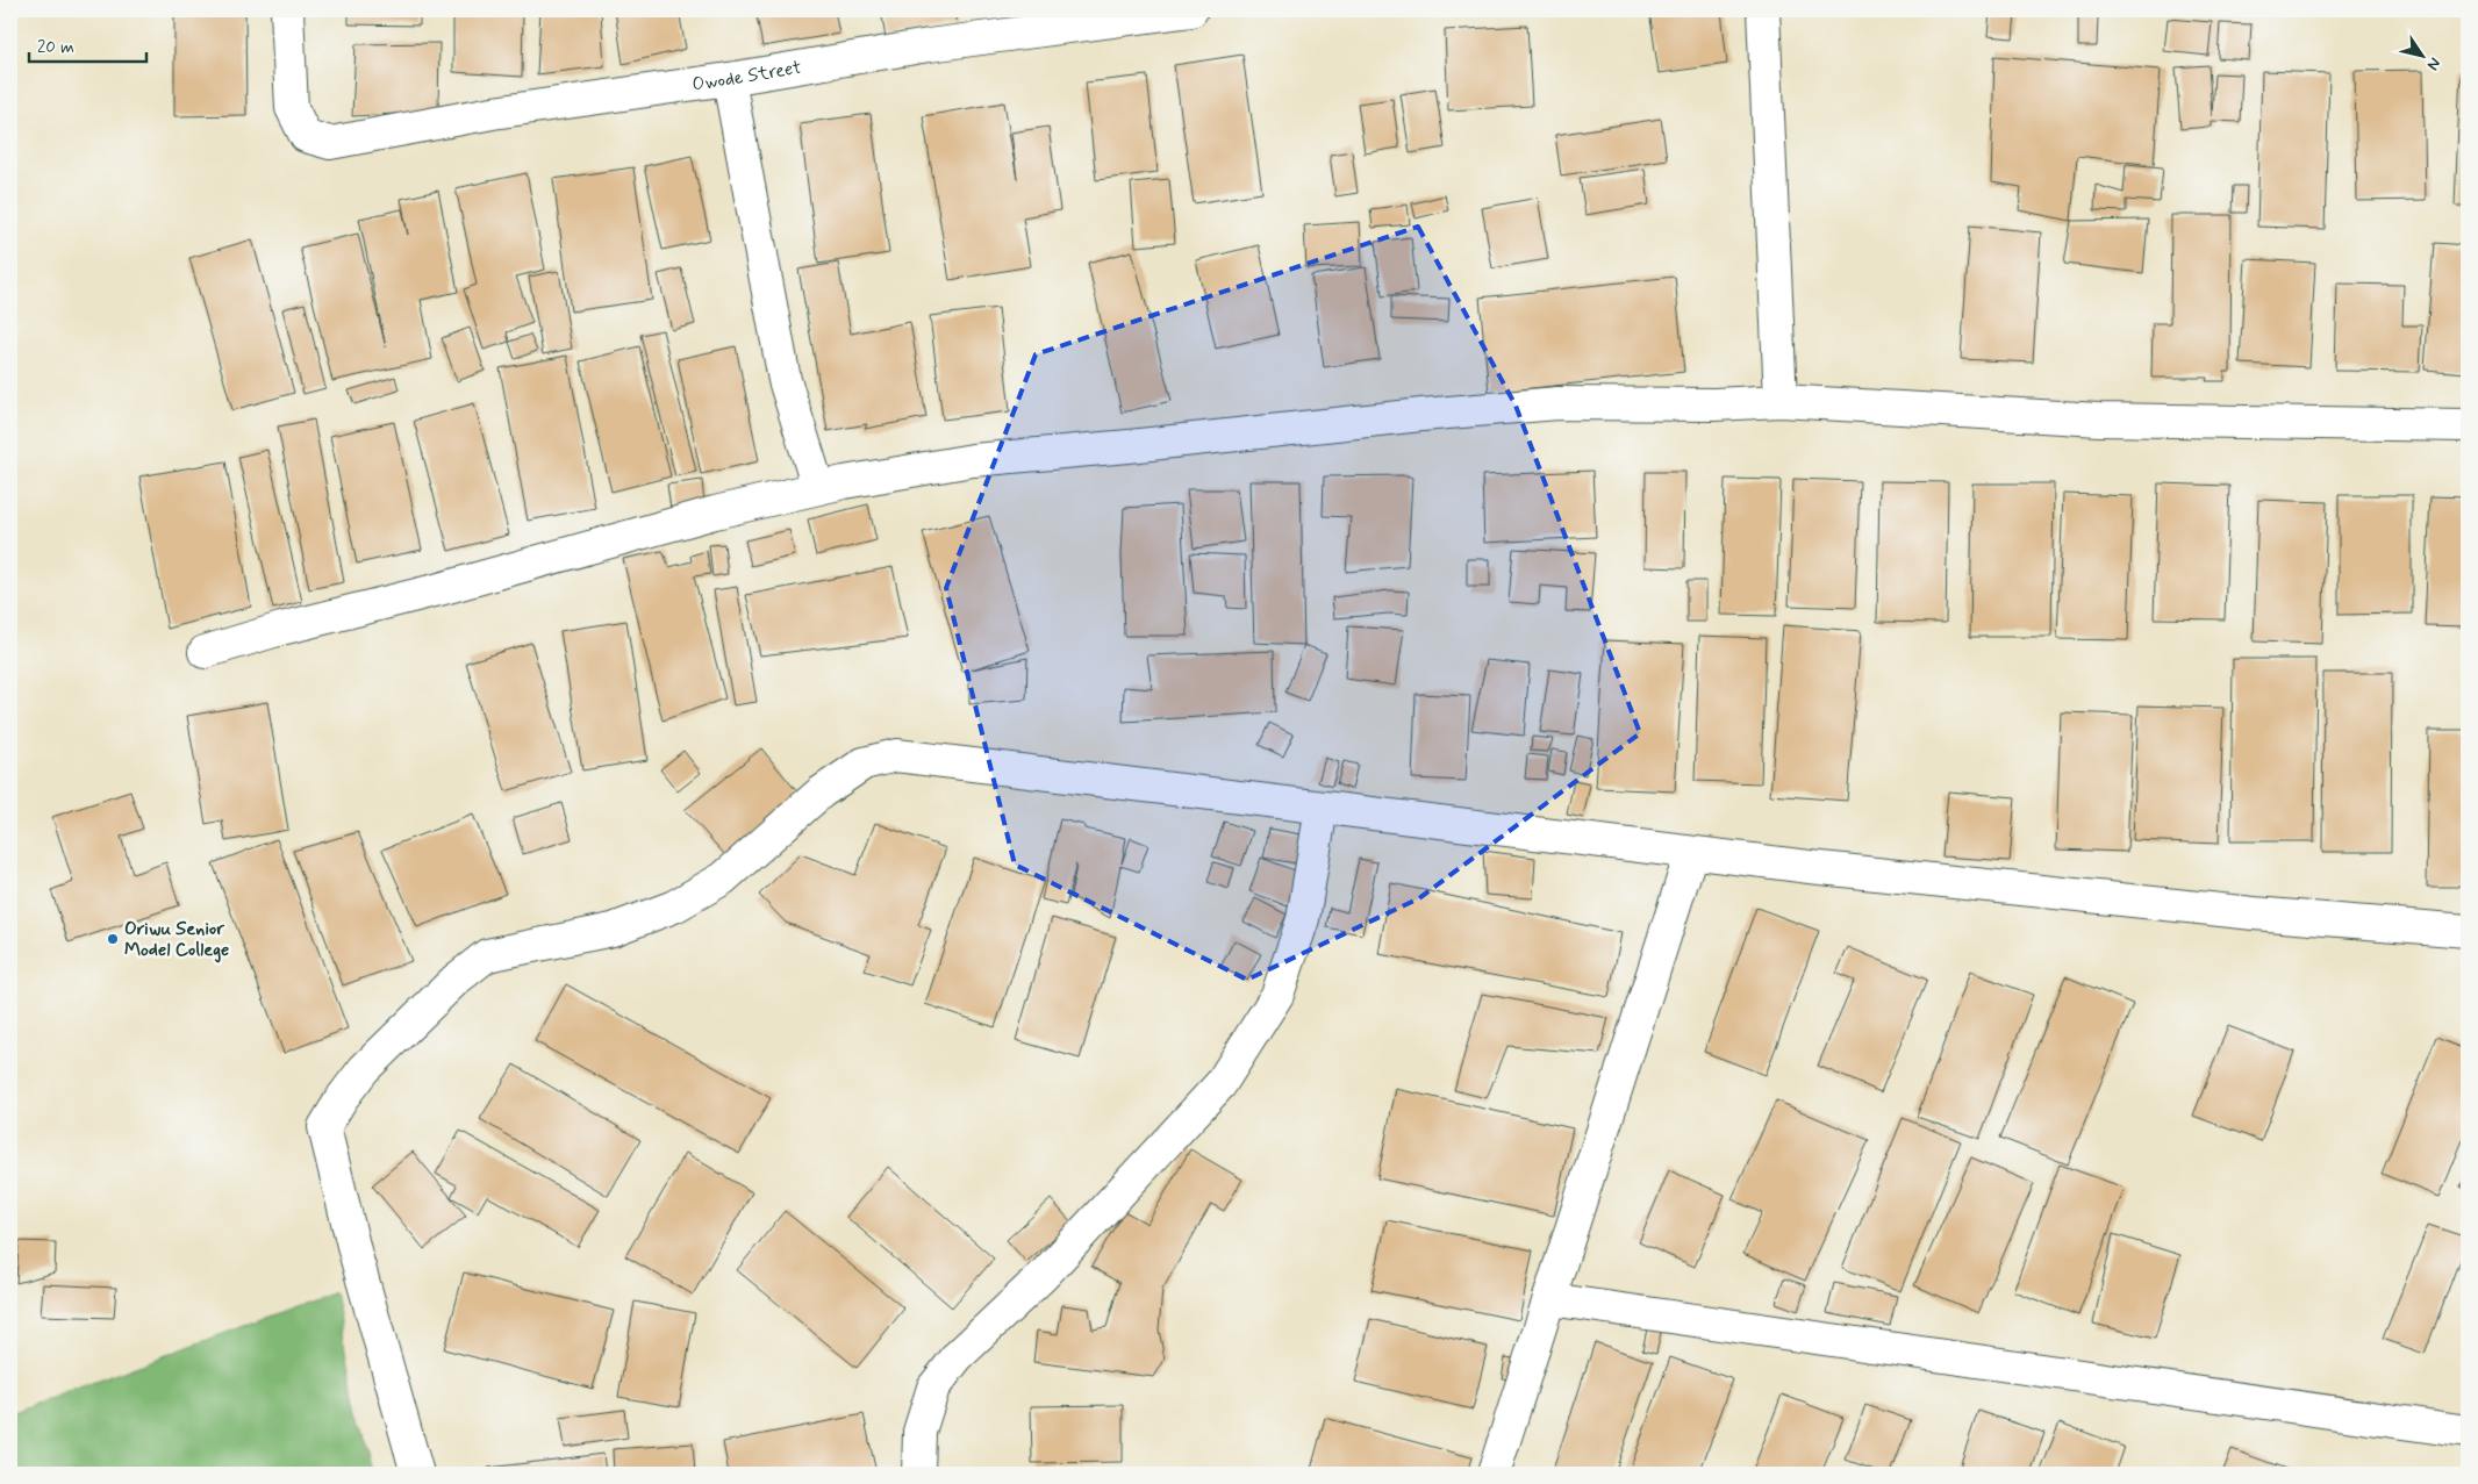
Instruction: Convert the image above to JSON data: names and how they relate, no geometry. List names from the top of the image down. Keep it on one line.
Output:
{"streets":{"street":["Owode Street"]},"places":["Oriwu Senior Model College"],"scale_bar":"20 m","north":"bottom right"}
